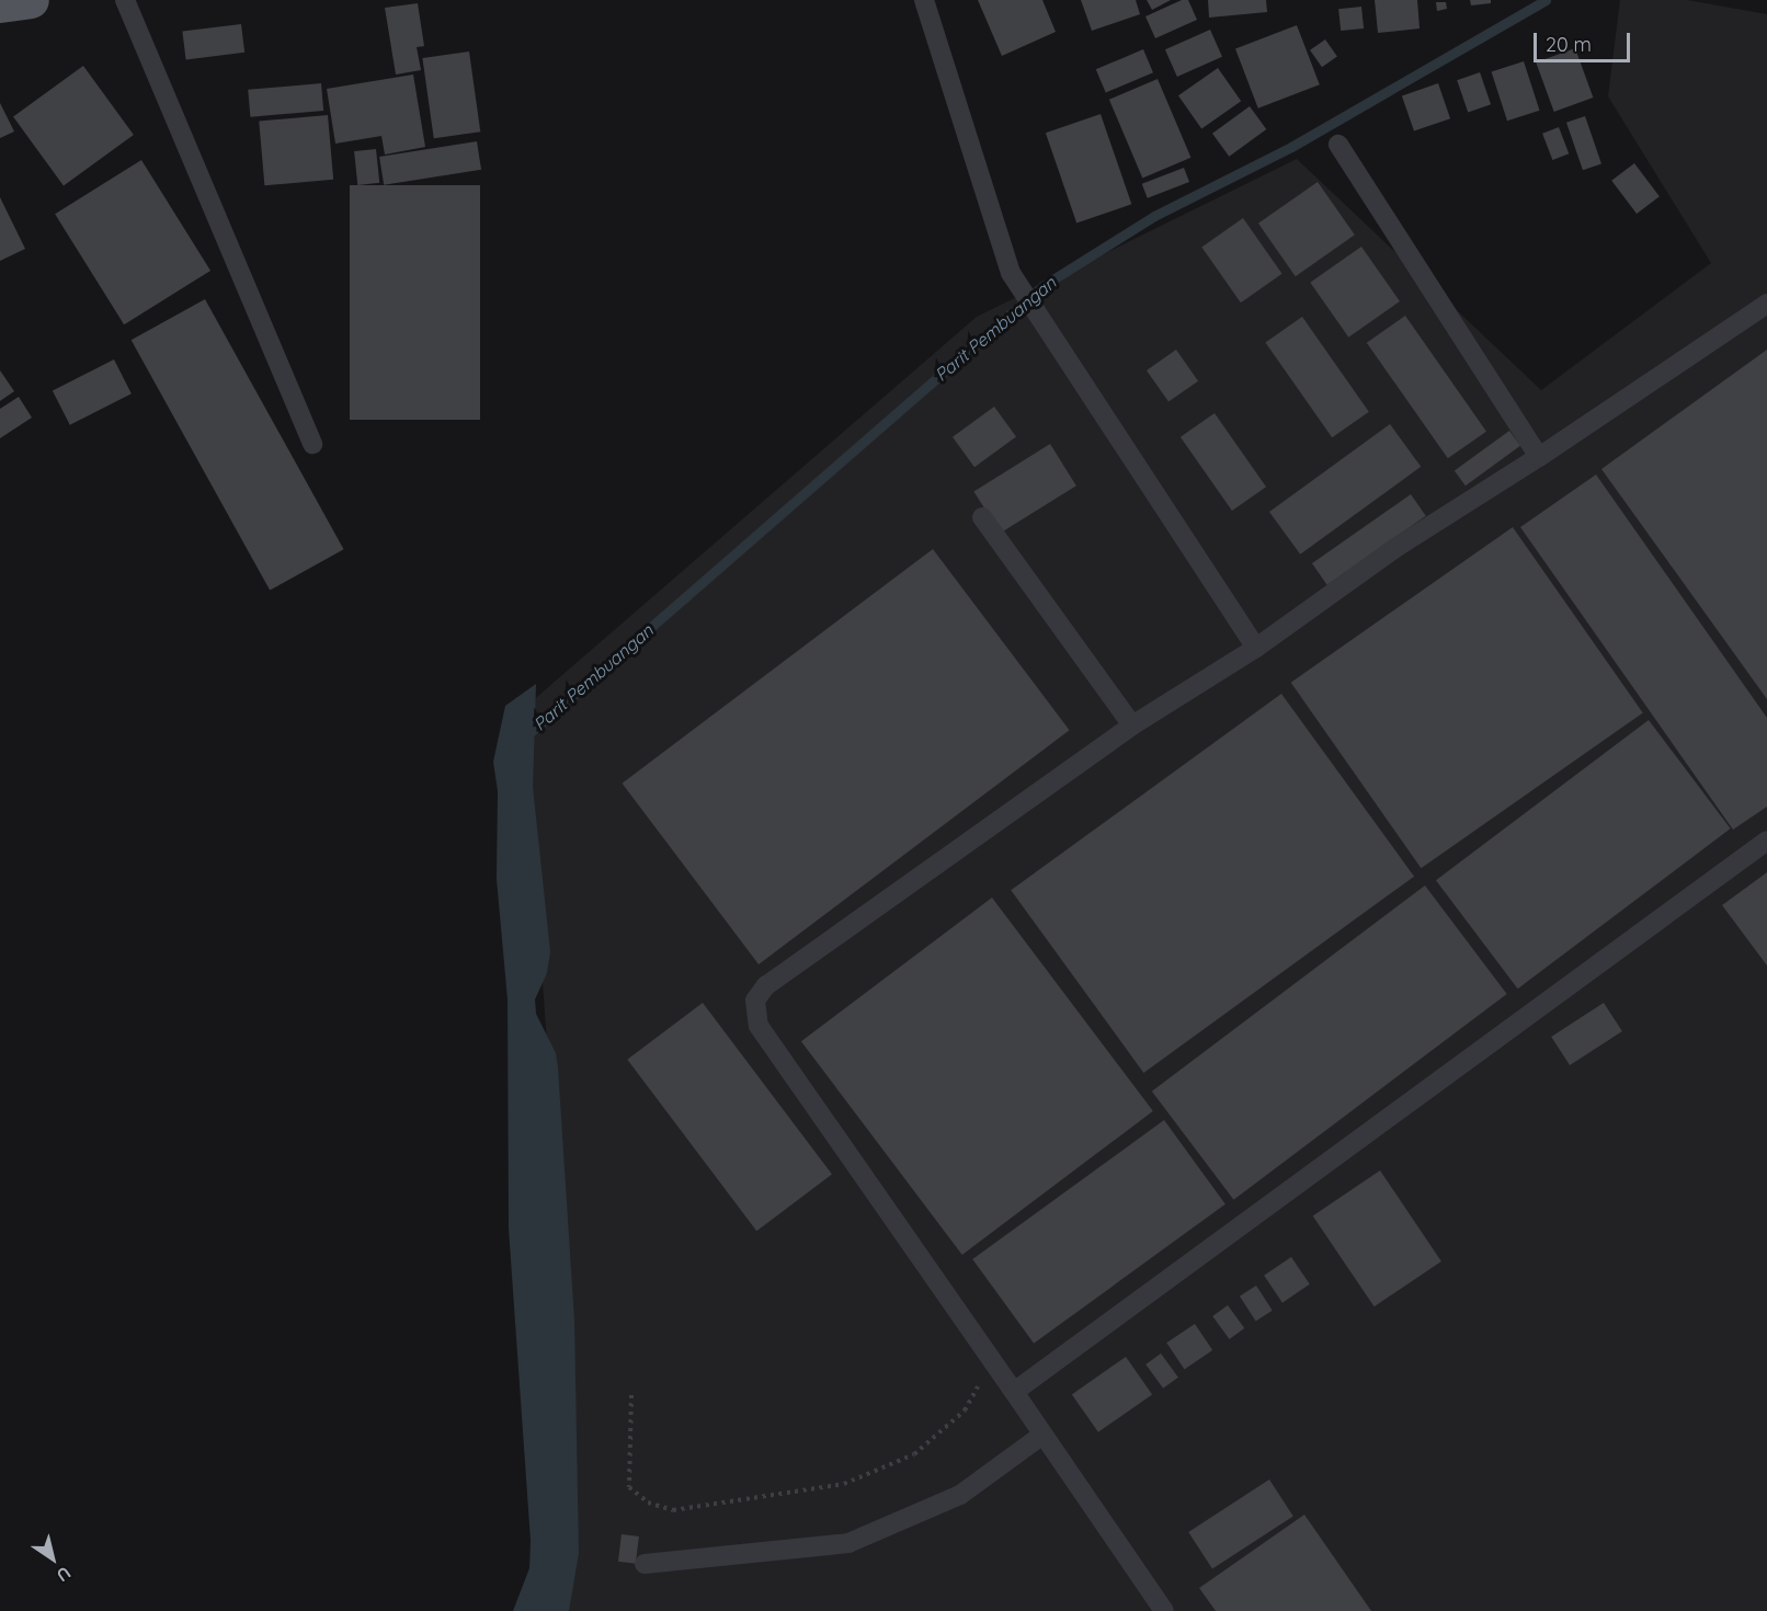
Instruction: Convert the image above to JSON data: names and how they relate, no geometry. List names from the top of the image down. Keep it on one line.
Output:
{"water":["Parit Pembuangan"],"scale_bar":"20 m","north":"bottom right"}
